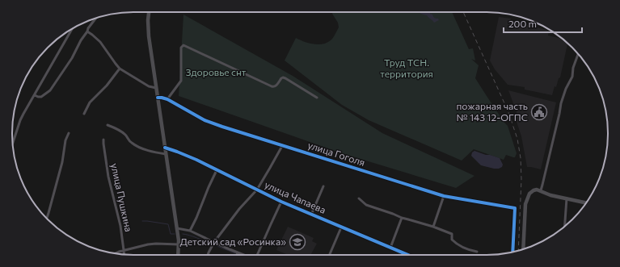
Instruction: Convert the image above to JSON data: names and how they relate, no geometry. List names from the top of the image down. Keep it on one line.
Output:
{"streets":{"street":["улица Гоголя","улица Пушкина","улица Чапаева"]},"parks":["Труд ТСН. территория","Здоровье снт"],"places":{"public building":["пожарная часть № 143 12-ОГПС"],"school or university":["Детский сад «Росинка»"]},"scale_bar":"200 m"}
